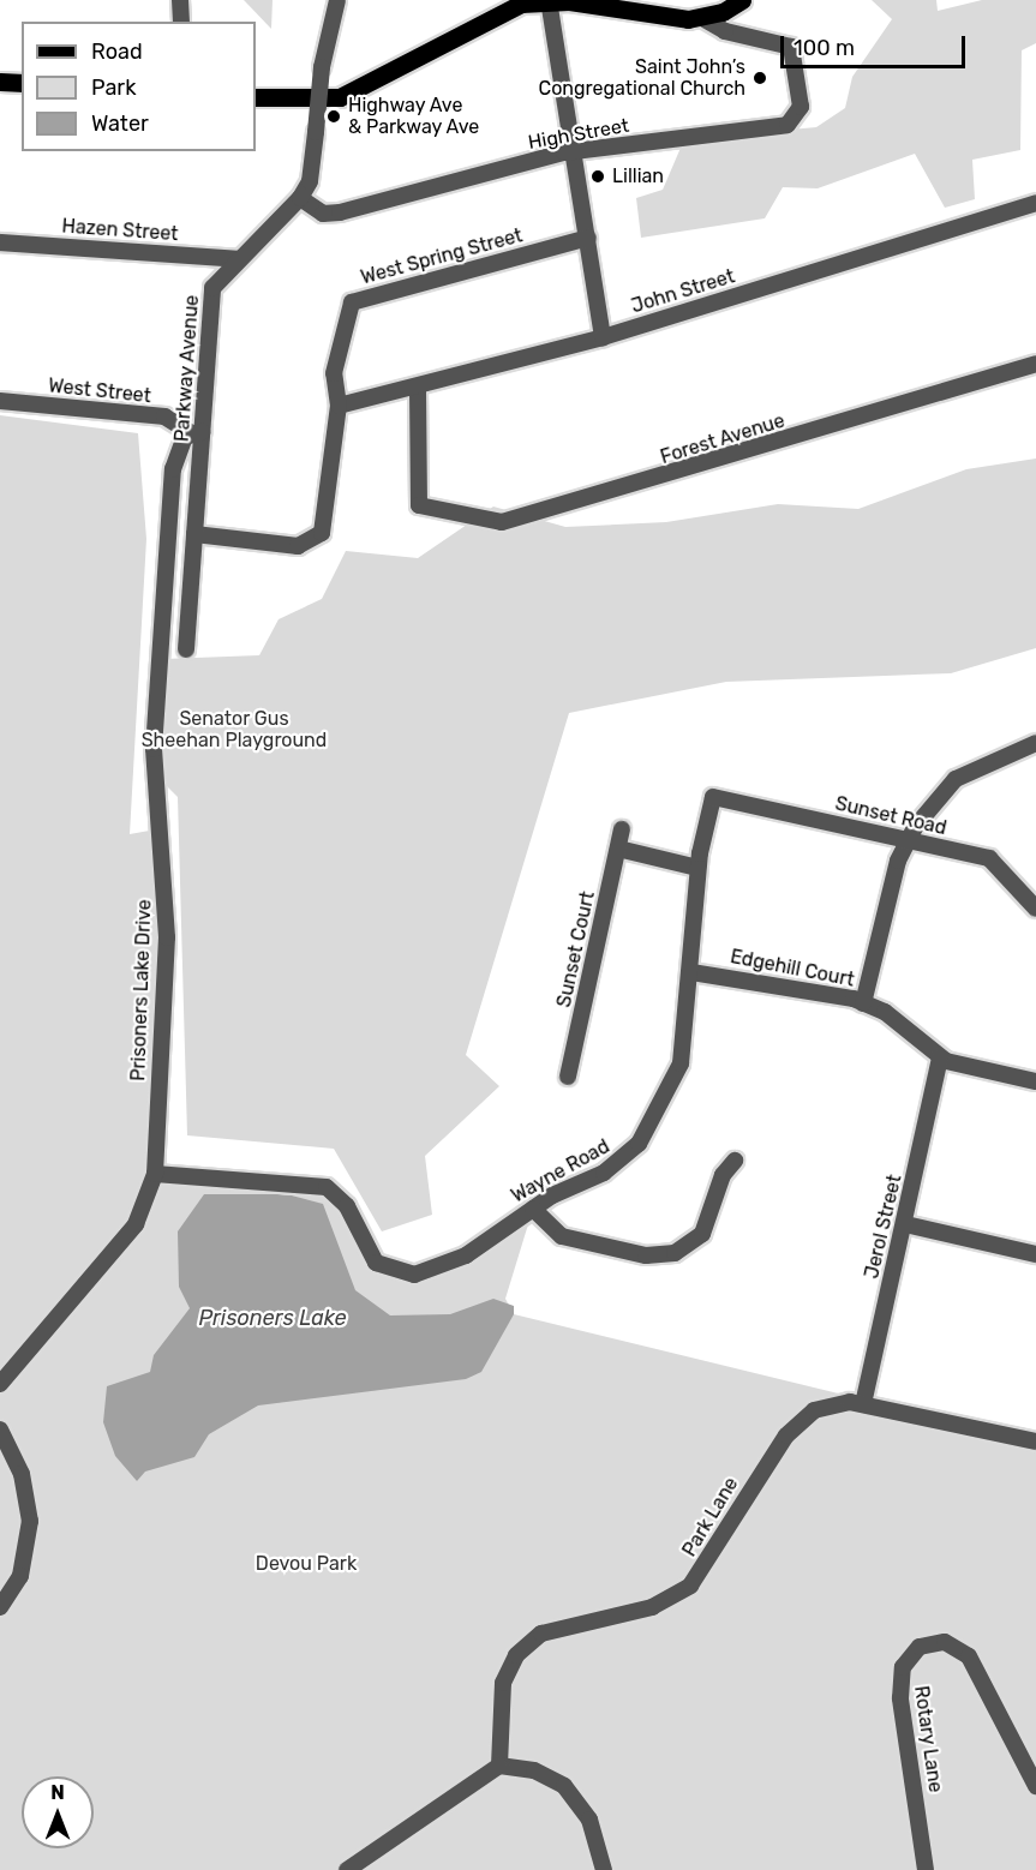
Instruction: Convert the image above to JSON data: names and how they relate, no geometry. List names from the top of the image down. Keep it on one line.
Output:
{"streets":{"street":["High Street","Hazen Street","West Spring Street","John Street","Parkway Avenue","West Street","Forest Avenue","Sunset Road","Sunset Court","Edgehill Court","Prisoners Lake Drive","Wayne Road","Jerol Street","Park Lane","Rotary Lane"]},"crossings":[["High Street","Parkway Avenue"],["Hazen Street","Parkway Avenue"],["West Spring Street","John Street"],["West Spring Street","Parkway Avenue"],["John Street","Forest Avenue"],["Parkway Avenue","West Street"],["Parkway Avenue","Prisoners Lake Drive"],["West Street","Prisoners Lake Drive"],["Sunset Road","Wayne Road"],["Edgehill Court","Wayne Road"],["Edgehill Court","Jerol Street"],["Prisoners Lake Drive","Wayne Road"],["Jerol Street","Park Lane"]],"water":["Prisoners Lake"],"parks":["Senator Gus Sheehan Playground","Devou Park"],"places":["Saint John’s Congregational Church","Highway Ave & Parkway Ave","Lillian"],"legend":["Road","Park","Water"],"scale_bar":"100 m","north":"top"}
